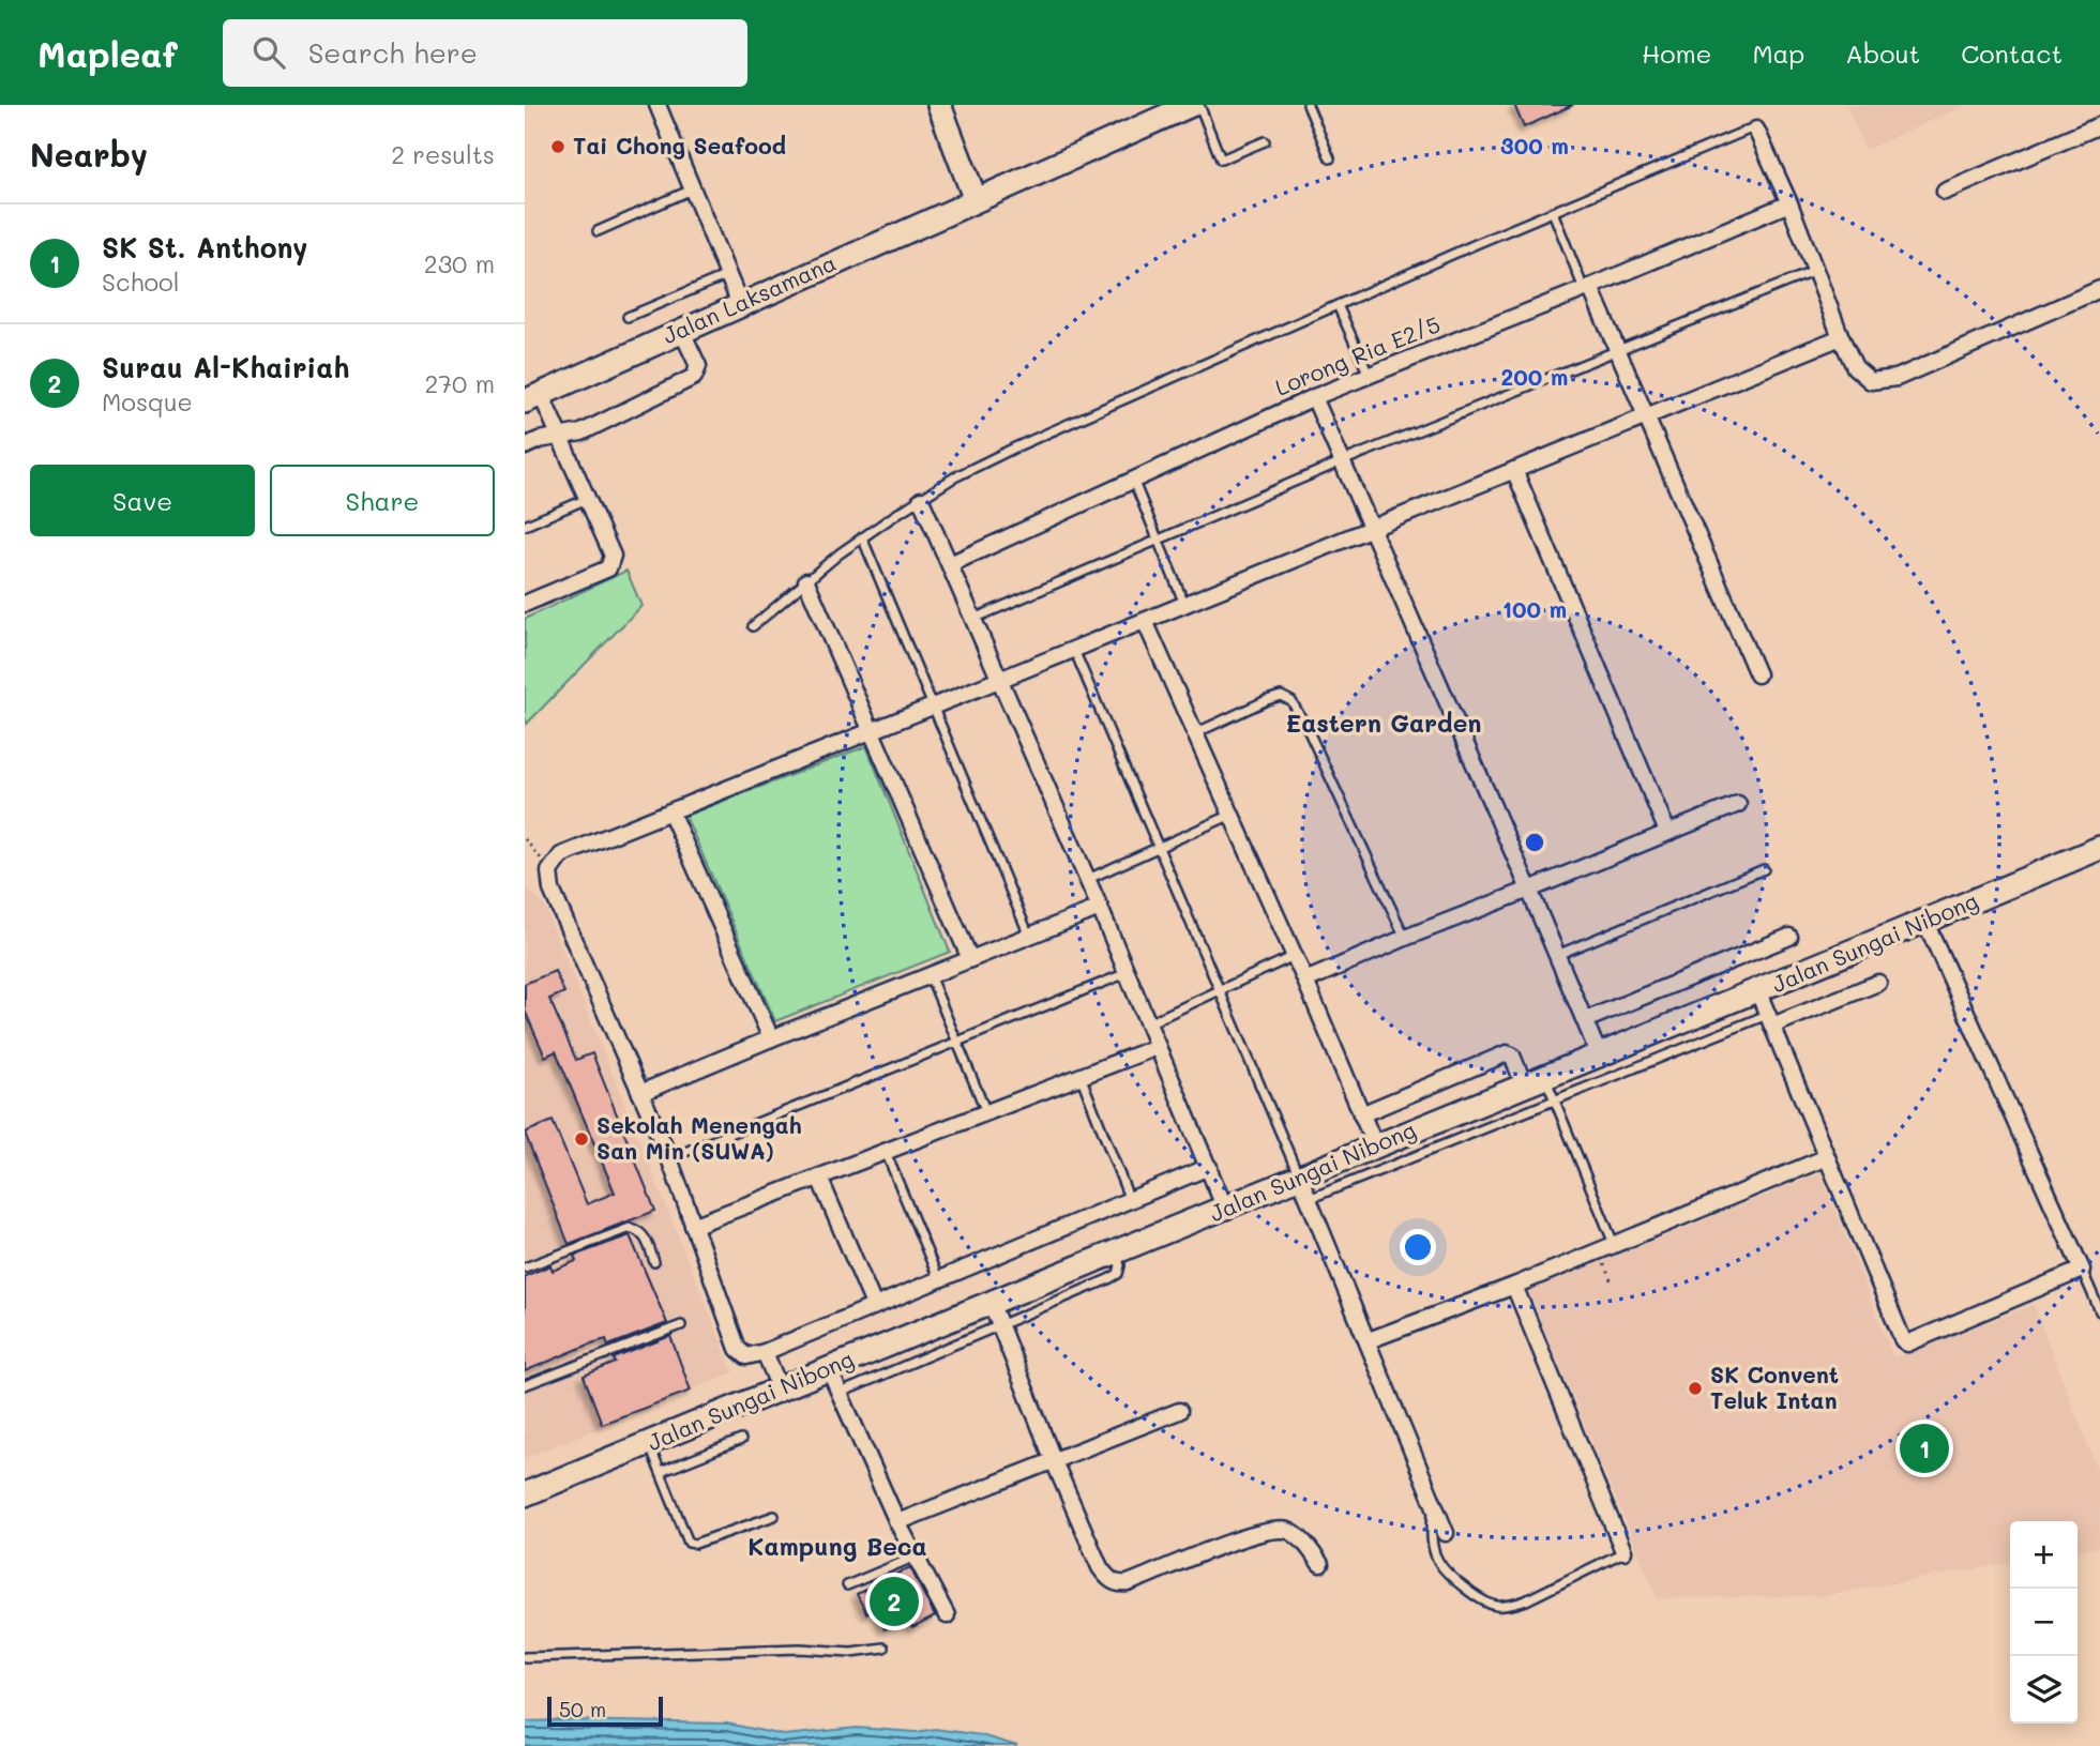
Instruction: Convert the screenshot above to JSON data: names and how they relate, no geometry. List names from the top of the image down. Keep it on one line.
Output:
{"streets":{"street":["Jalan Laksamana","Lorong Ria E2/5","Jalan Sungai Nibong"]},"districts":["Eastern Garden","Kampung Beca"],"places":["Tai Chong Seafood","Sekolah Menengah San Min (SUWA)","SK Convent Teluk Intan"],"scale_bar":"50 m","page":{"header":"Mapleaf","search":"Search here","nav":["Home","Map","About","Contact"],"heading":["Nearby","2 results"],"list":[{"mark":"1","name":"SK St. Anthony","note":"School","value":"230 m"},{"mark":"2","name":"Surau Al-Khairiah","note":"Mosque","value":"270 m"}],"buttons":["Save","Share"],"pins":["1","2"],"map_buttons":["+","−"],"scale":"50 m"},"rings":["300 m","200 m","100 m"]}
